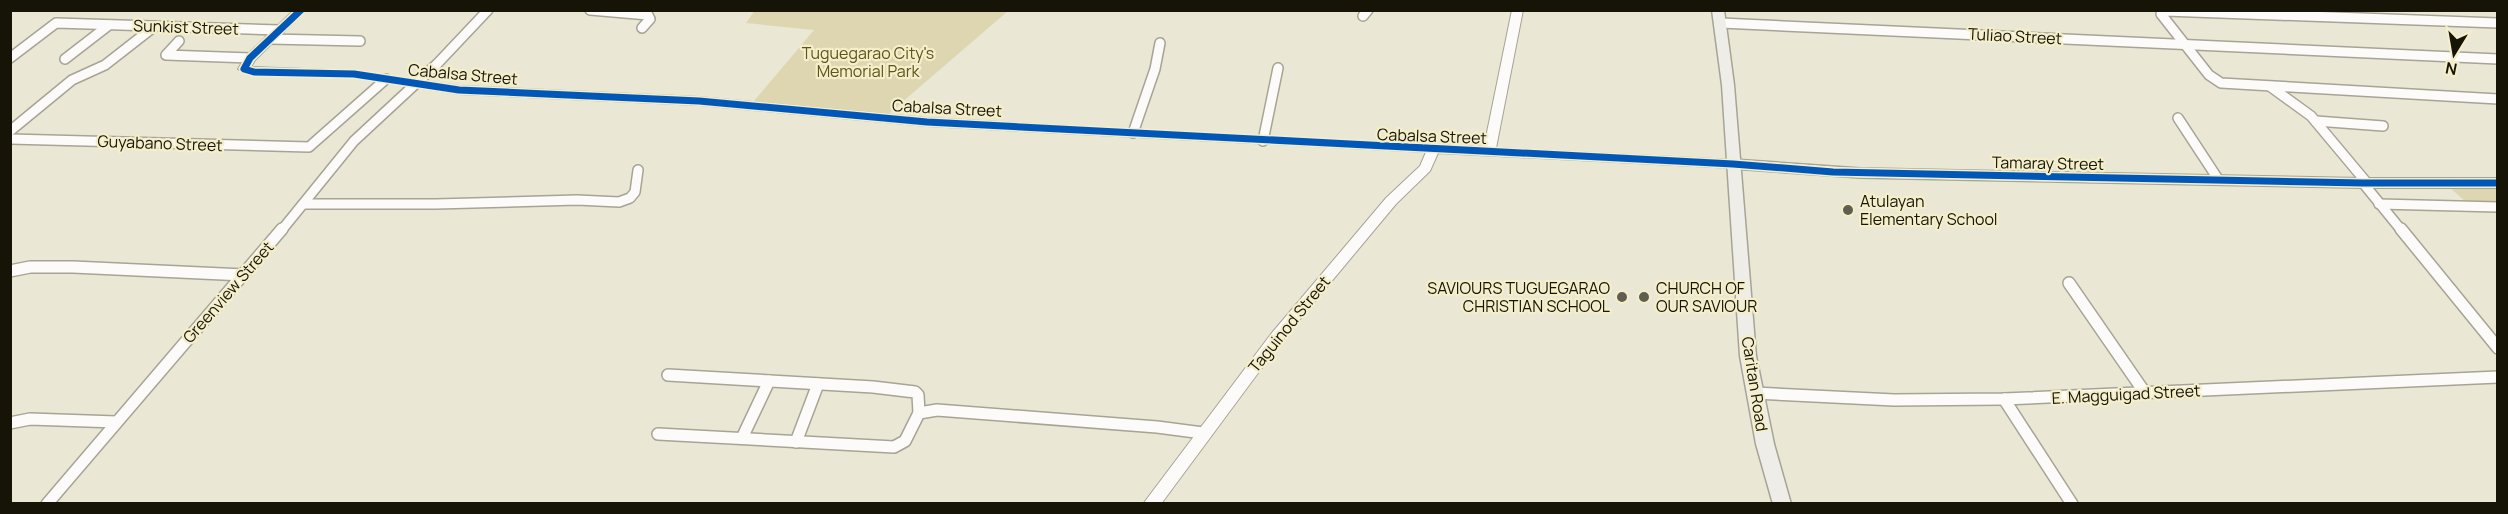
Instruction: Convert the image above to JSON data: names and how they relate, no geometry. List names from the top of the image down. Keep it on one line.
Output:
{"streets":{"main road":["Caritan Road"],"street":["Sunkist Street","Tuliao Street","Cabalsa Street","Guyabano Street","Tamaray Street","Greenview Street","Taguinod Street","E. Magguigad Street"]},"crossings":[["Tuliao Street","Caritan Road"],["Cabalsa Street","Guyabano Street"],["Cabalsa Street","Tamaray Street"],["Cabalsa Street","Greenview Street"],["Cabalsa Street","Taguinod Street"],["Cabalsa Street","Caritan Road"],["Tamaray Street","Caritan Road"],["Caritan Road","E. Magguigad Street"]],"parks":["Tuguegarao City's Memorial Park"],"places":["Atulayan Elementary School","SAVIOURS TUGUEGARAO CHRISTIAN SCHOOL","CHURCH OF OUR SAVIOUR"],"north":"bottom"}
